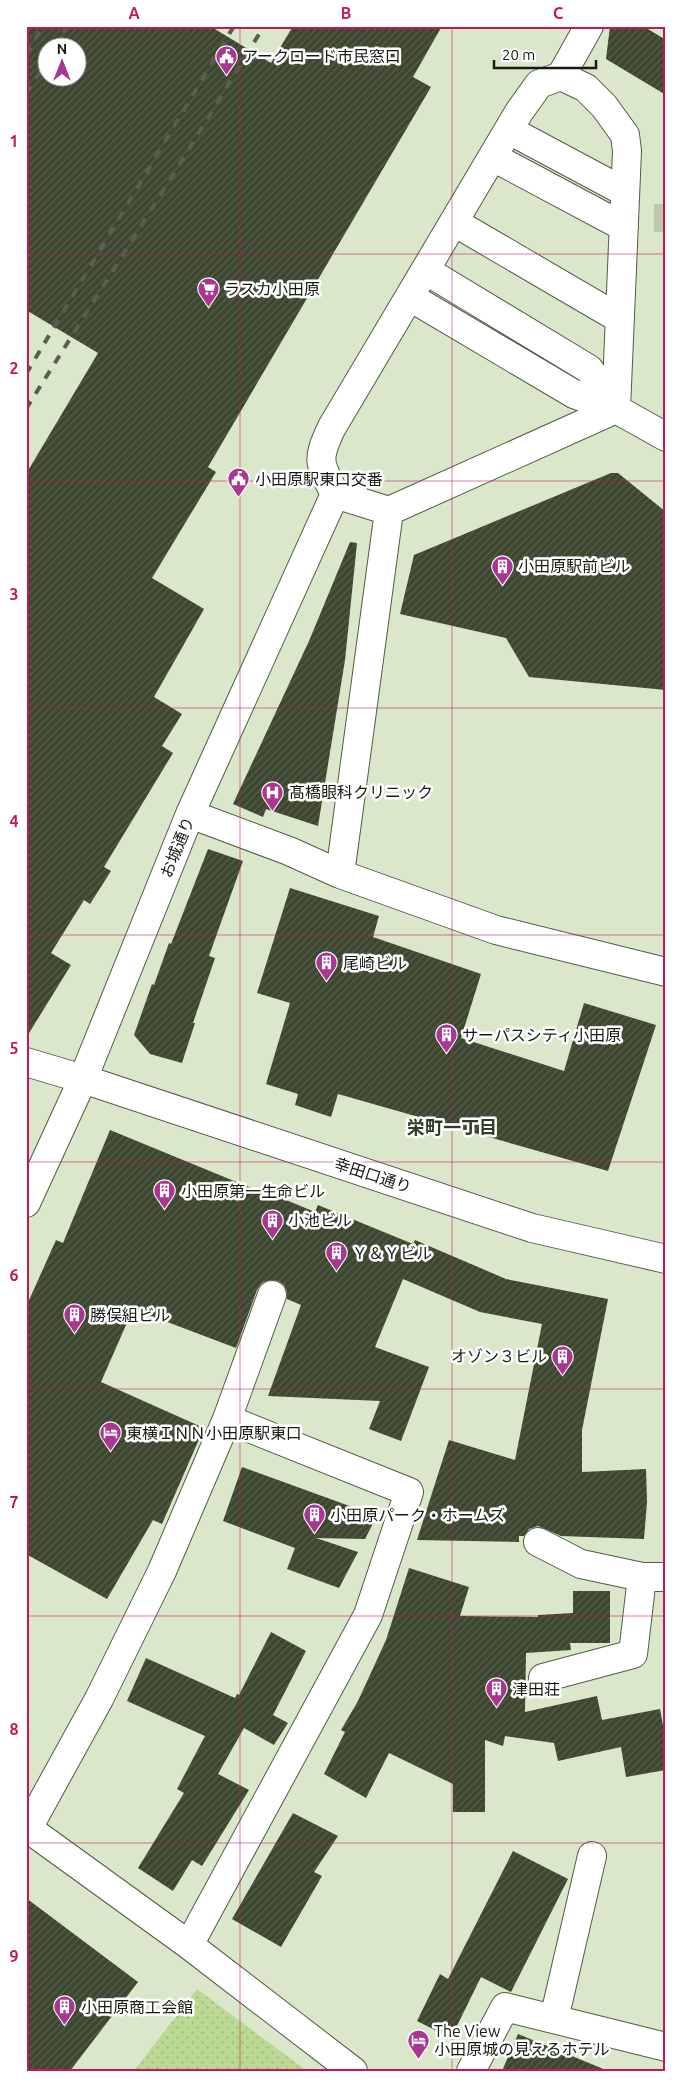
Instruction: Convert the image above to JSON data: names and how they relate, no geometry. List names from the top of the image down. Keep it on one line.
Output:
{"streets":{"street":["お城通り","幸田口通り"]},"crossings":[["お城通り","幸田口通り"]],"districts":["栄町一丁目"],"places":{"public building":["アークロード市民窓口","小田原駅東口交番"],"supermarket":["ラスカ小田原"],"building":["小田原駅前ビル","尾崎ビル","サーパスシティ小田原","小田原第一生命ビル","小池ビル","Ｙ＆Ｙビル","勝俣組ビル","オゾン３ビル","小田原パーク・ホームズ","津田荘","小田原商工会館"],"hospital":["髙橋眼科クリニック"],"hotel":["東横ＩＮＮ小田原駅東口","The View 小田原城の見えるホテル"]},"scale_bar":"20 m","north":"top","grid":{"columns":["A","B","C"],"rows":["1","2","3","4","5","6","7","8","9"]}}
